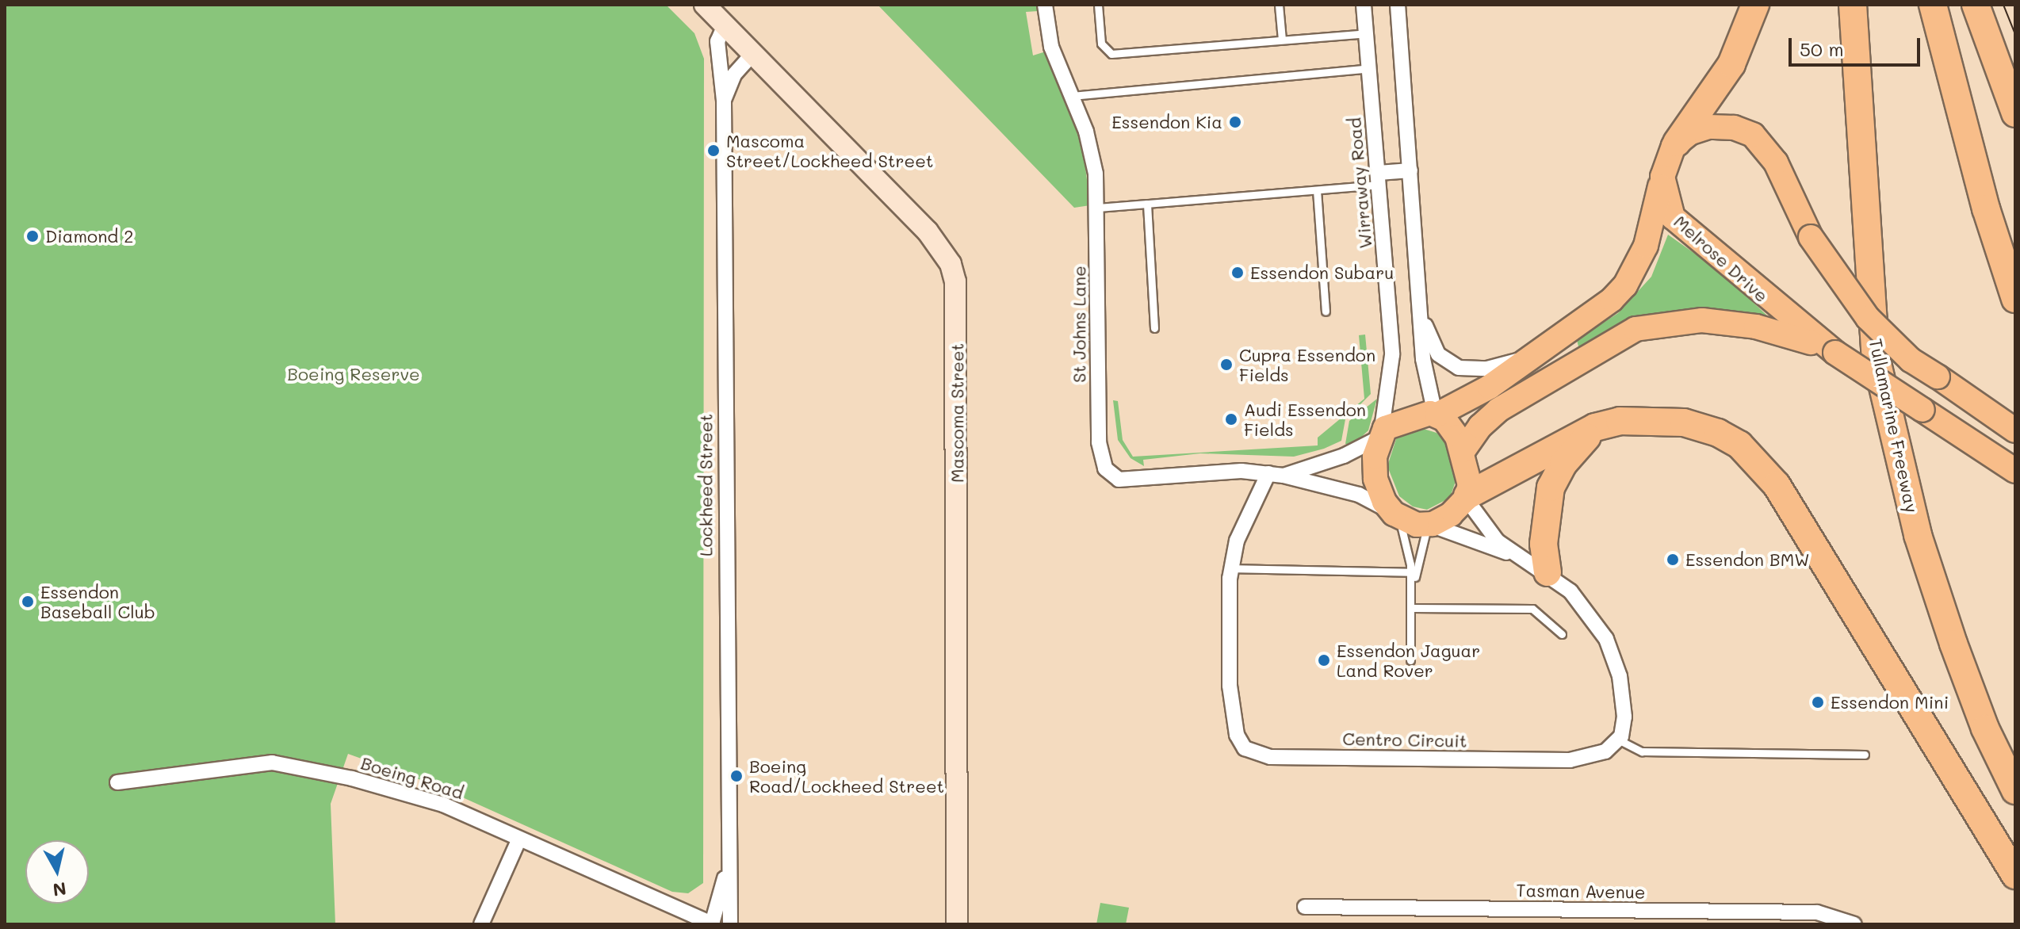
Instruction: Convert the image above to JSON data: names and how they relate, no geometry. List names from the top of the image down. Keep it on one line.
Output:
{"streets":{"highway":["Tullamarine Freeway"],"main road":["Melrose Drive","Mascoma Street"],"street":["Wirraway Road","St Johns Lane","Lockheed Street","Centro Circuit","Boeing Road","Tasman Avenue"]},"crossings":[["Wirraway Road","St Johns Lane"],["St Johns Lane","Centro Circuit"],["Mascoma Street","Lockheed Street"],["Lockheed Street","Boeing Road"]],"parks":["Boeing Reserve"],"places":["Essendon Kia","Mascoma Street/Lockheed Street","Diamond 2","Essendon Subaru","Cupra Essendon Fields","Audi Essendon Fields","Essendon BMW","Essendon Baseball Club","Essendon Jaguar Land Rover","Essendon Mini","Boeing Road/Lockheed Street"],"scale_bar":"50 m","north":"bottom"}
